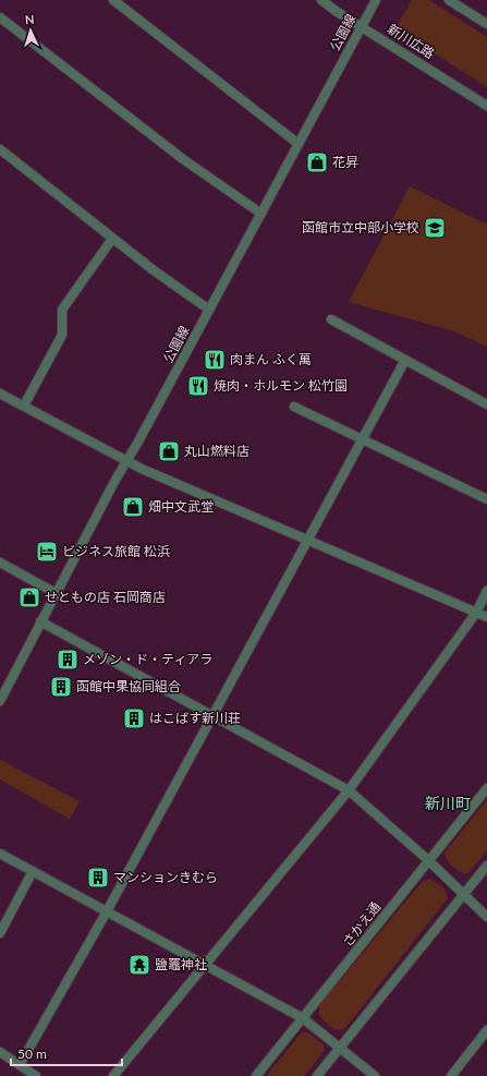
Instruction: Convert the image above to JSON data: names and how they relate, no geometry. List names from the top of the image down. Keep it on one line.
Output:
{"streets":{"street":["公園線","新川広路","さかえ通"]},"crossings":[["公園線","新川広路"]],"districts":["新川町"],"places":{"shop":["花昇","丸山燃料店","畑中文武堂","せともの店 石岡商店"],"school or university":["函館市立中部小学校"],"restaurant":["肉まん ふく萬","焼肉・ホルモン 松竹園"],"hotel":["ビジネス旅館 松浜"],"building":["メゾン・ド・ティアラ","函館中果協同組合","はこばす新川荘","マンションきむら"],"temple":["鹽竈神社"]},"scale_bar":"50 m","north":"top"}
